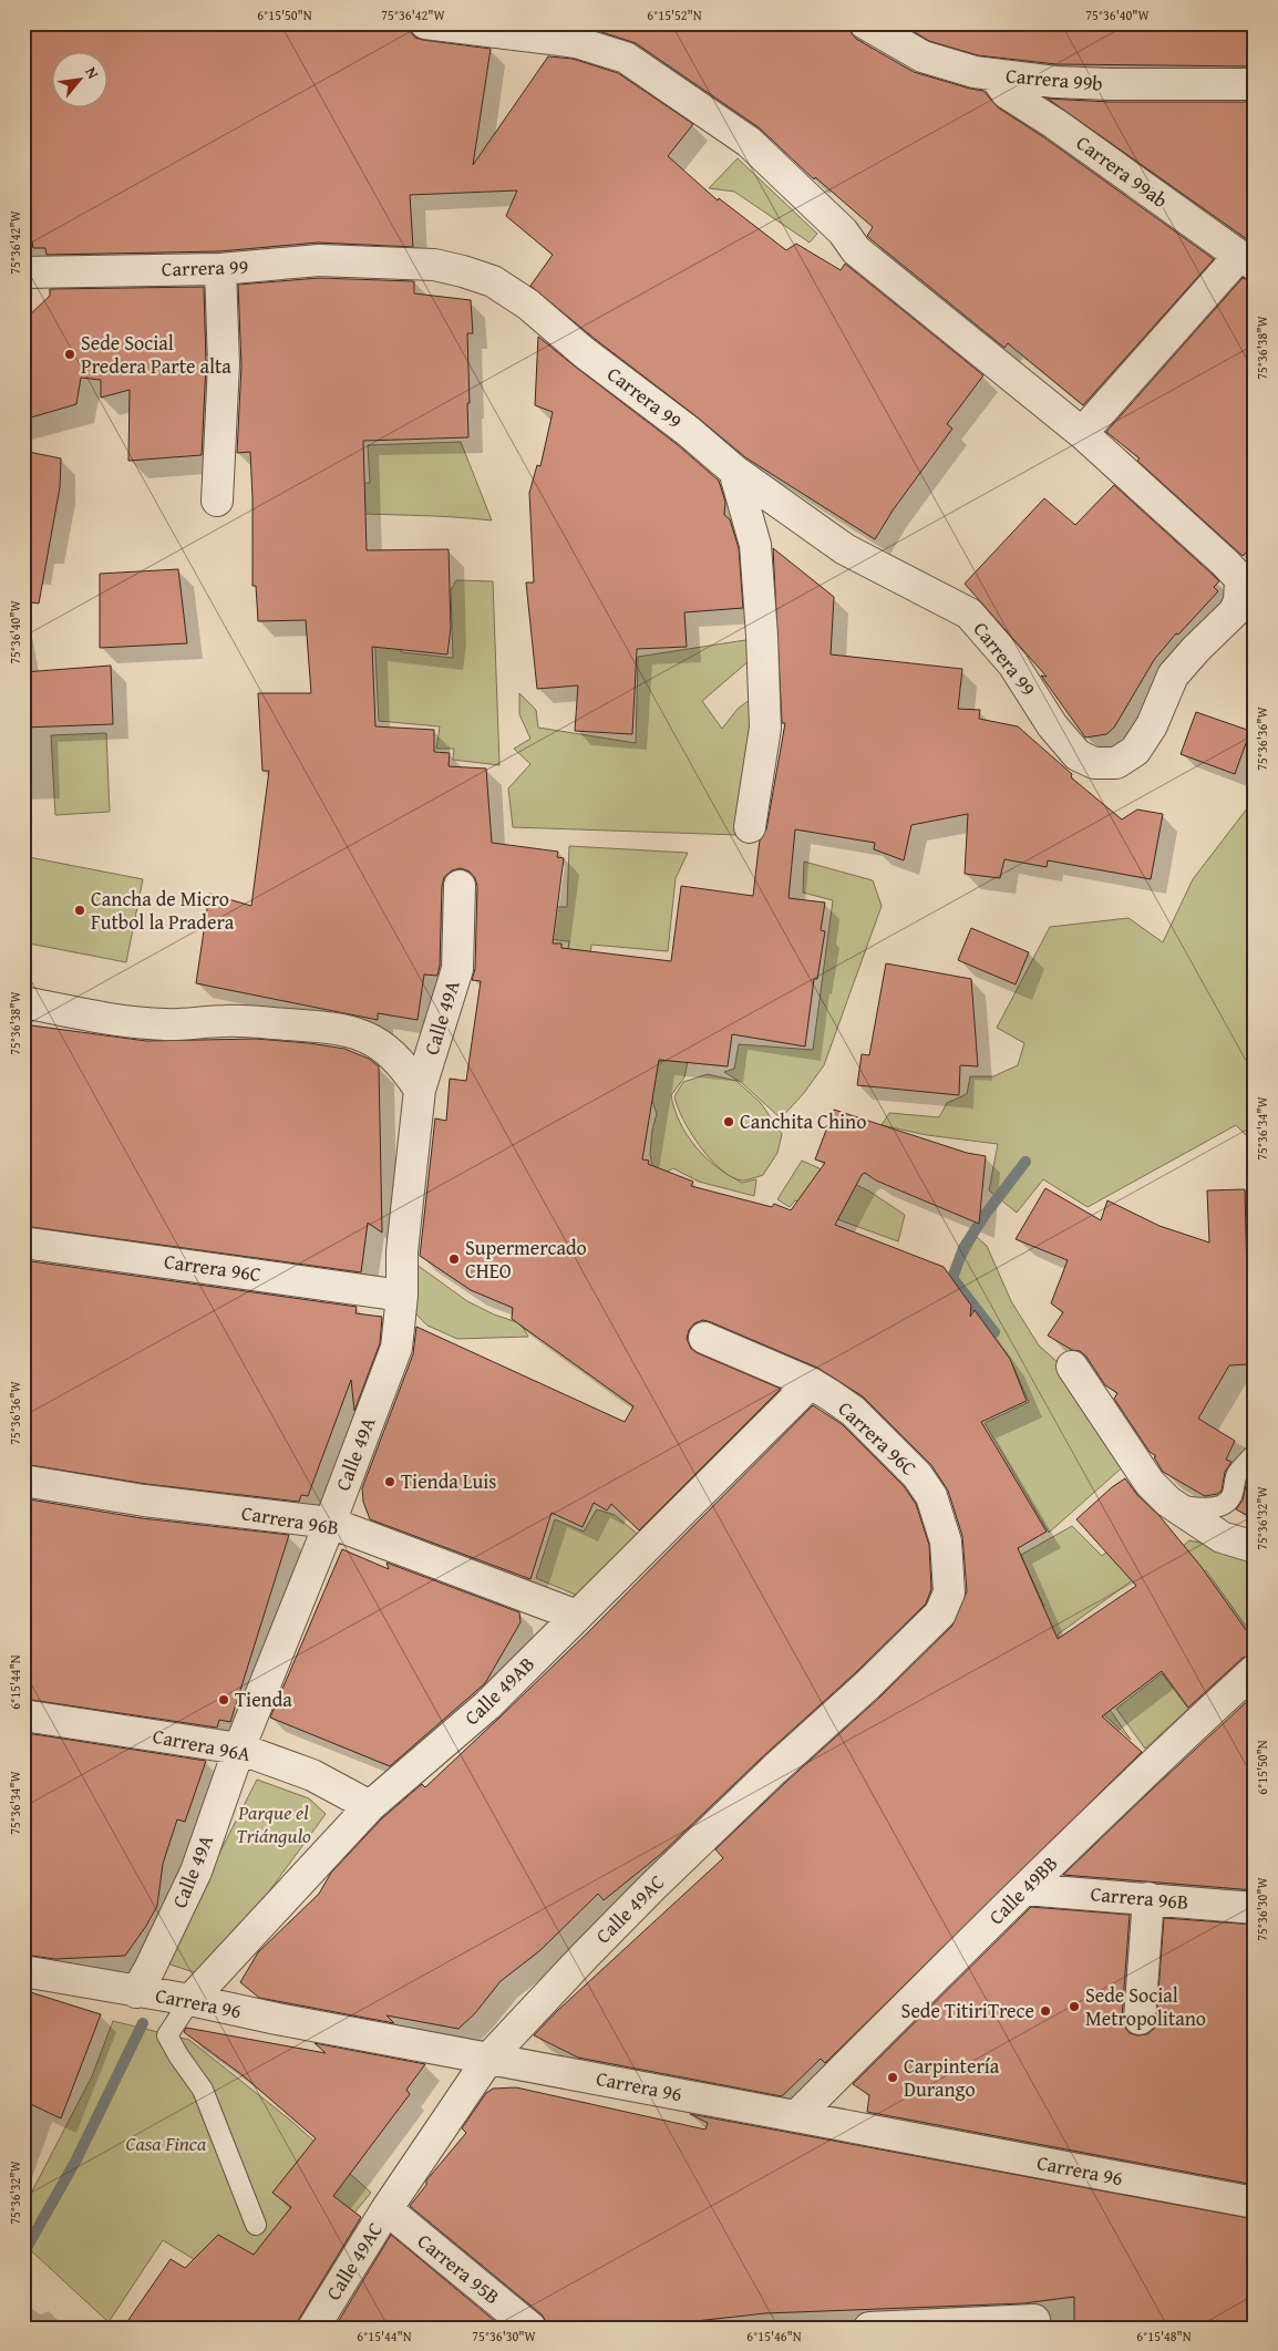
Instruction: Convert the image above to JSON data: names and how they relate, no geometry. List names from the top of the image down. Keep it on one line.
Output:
{"streets":{"street":["Carrera 99b","Carrera 99ab","Carrera 99","Calle 49A","Carrera 96C","Carrera 96B","Calle 49AB","Carrera 96A","Calle 49BB","Calle 49AC","Carrera 96","Carrera 95B"]},"crossings":[["Carrera 99b","Carrera 99ab"],["Calle 49A","Carrera 96C"],["Calle 49A","Carrera 96B"],["Calle 49A","Carrera 96A"],["Calle 49A","Carrera 96"],["Carrera 96C","Calle 49AB"],["Carrera 96C","Calle 49AC"],["Carrera 96B","Calle 49AB"],["Carrera 96B","Calle 49BB"],["Calle 49AB","Carrera 96A"],["Calle 49AB","Carrera 96"],["Calle 49BB","Carrera 96"],["Calle 49AC","Carrera 96"],["Calle 49AC","Carrera 95B"]],"parks":["Parque el Triángulo","Casa Finca"],"places":["Sede Social Predera Parte alta","Cancha de Micro Futbol la Pradera","Canchita Chino","Supermercado CHEO","Tienda Luis","Tienda","Sede Social Metropolitano","Sede TitiriTrece","Carpintería Durango"],"north":"top right","coordinates":["6°15'50\"N","75°36'42\"W","6°15'52\"N","75°36'40\"W","75°36'38\"W","75°36'36\"W","75°36'34\"W","75°36'32\"W","6°15'44\"N","75°36'30\"W","6°15'46\"N","6°15'48\"N"]}
